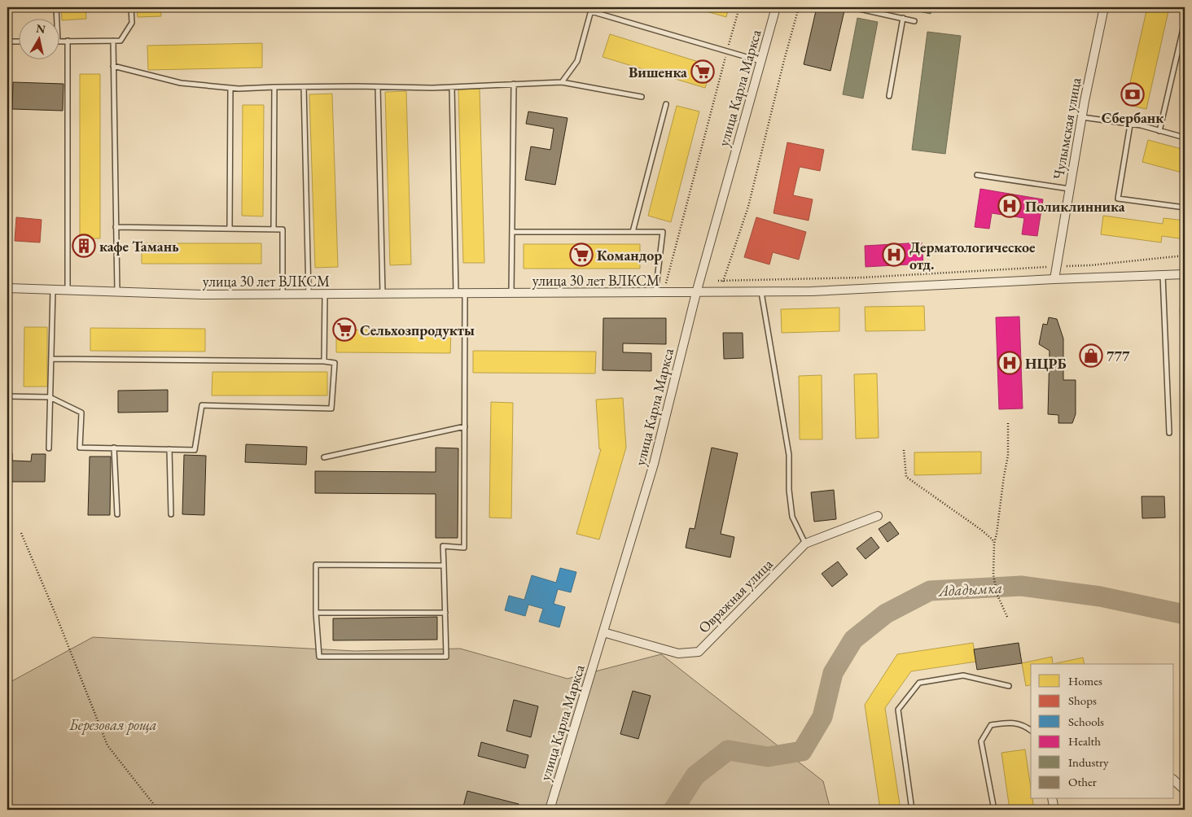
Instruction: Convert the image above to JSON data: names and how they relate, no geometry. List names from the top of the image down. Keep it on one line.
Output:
{"streets":{"street":["улица Карла Маркса","Чулымская улица","улица 30 лет ВЛКСМ","Овражная улица"]},"crossings":[["улица Карла Маркса","улица 30 лет ВЛКСМ"],["улица Карла Маркса","Овражная улица"],["Чулымская улица","улица 30 лет ВЛКСМ"]],"water":["Ададымка"],"parks":["Березовая роща"],"places":{"supermarket":["Вишенка","Командор","Сельхозпродукты"],"bank":["Сбербанк"],"hospital":["Поликлинника","Дерматологическое отд.","НЦРБ"],"building":["кафе Тамань"],"shop":["777"]},"legend":["Homes","Shops","Schools","Health","Industry","Other"],"north":"top"}
